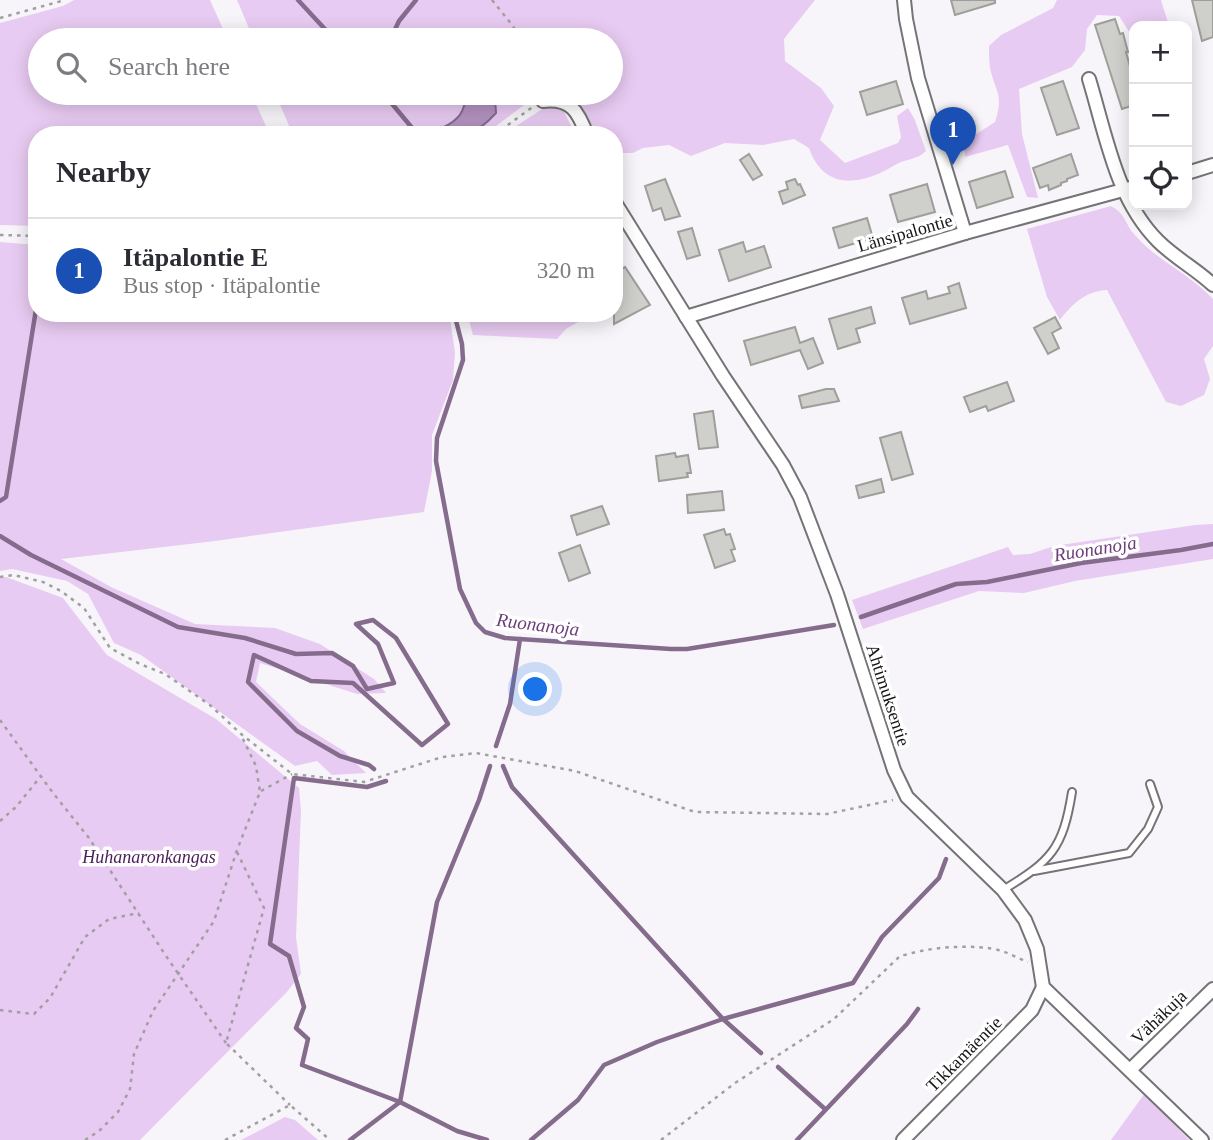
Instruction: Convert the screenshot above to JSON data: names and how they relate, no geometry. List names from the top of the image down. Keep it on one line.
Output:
{"streets":{"street":["Länsipalontie","Ahtimuksentie","Vähäkuja","Tikkamäentie"]},"crossings":[["Länsipalontie","Ahtimuksentie"],["Ahtimuksentie","Tikkamäentie"]],"water":["Ruonanoja"],"parks":["Huhanaronkangas"],"page":{"map_buttons":["+","−"],"search":"Search here","pins":"1","heading":"Nearby","list":[{"mark":"1","name":"Itäpalontie E","note":"Bus stop · Itäpalontie","value":"320 m"}]}}
